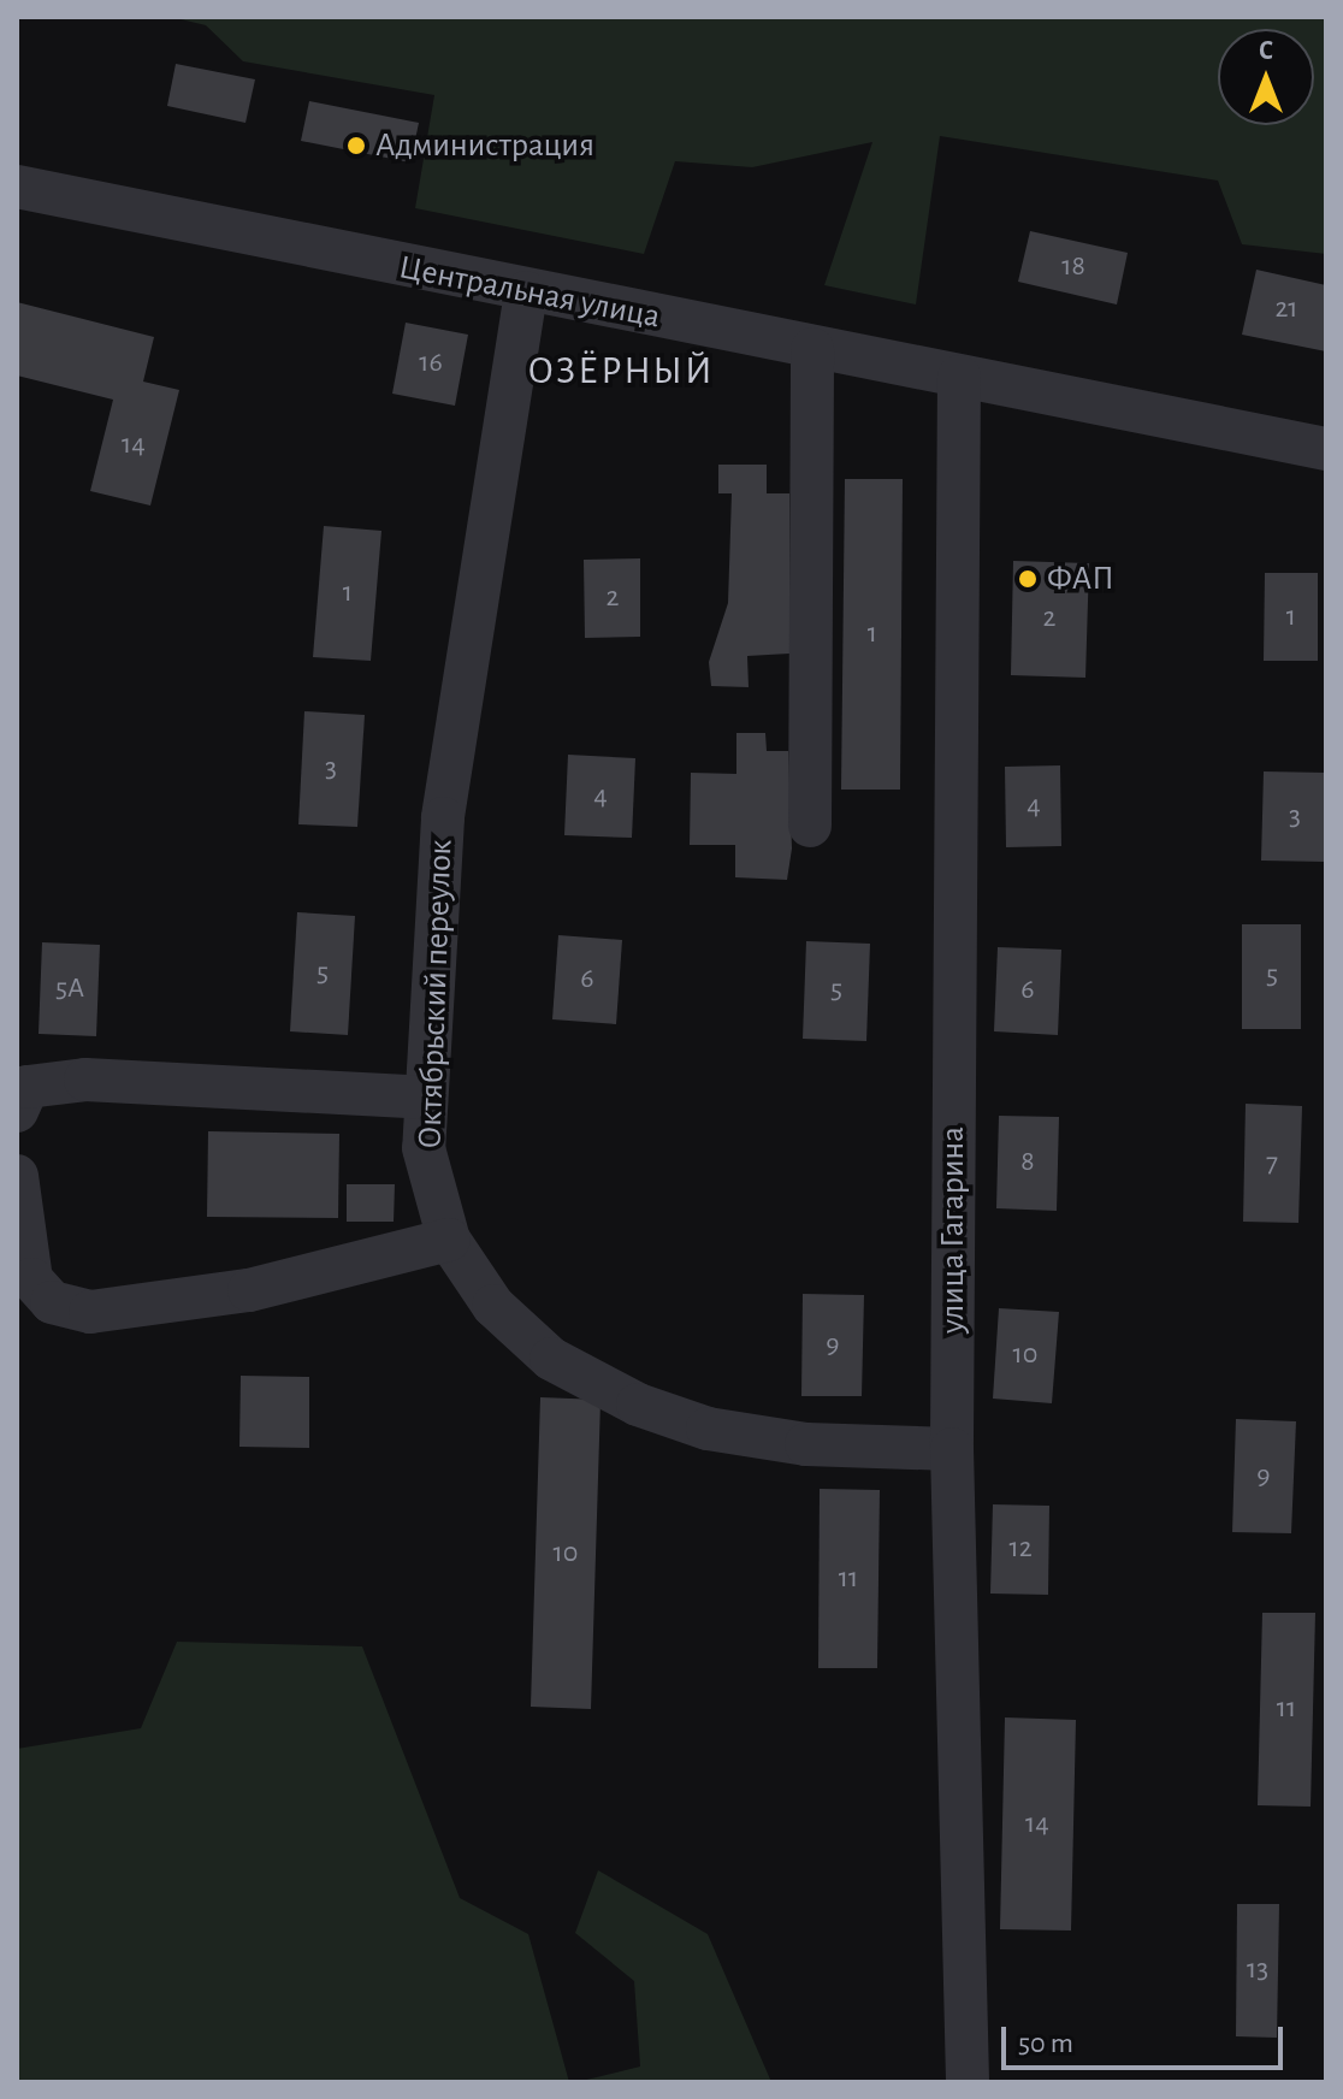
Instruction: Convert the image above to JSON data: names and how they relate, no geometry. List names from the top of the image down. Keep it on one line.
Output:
{"streets":{"street":["Центральная улица","Октябрьский переулок","улица Гагарина"]},"crossings":[["Центральная улица","Октябрьский переулок"],["Центральная улица","улица Гагарина"],["Октябрьский переулок","улица Гагарина"]],"districts":["ОЗЁРНЫЙ"],"places":["Администрация","ФАП"],"house_numbers":["18","21","16","14","1","2","1","2","1","3","4","4","3","5","5","6","5А","5","6","8","7","9","10","9","12","10","11","11","14","13"],"scale_bar":"50 m","north":"top"}
